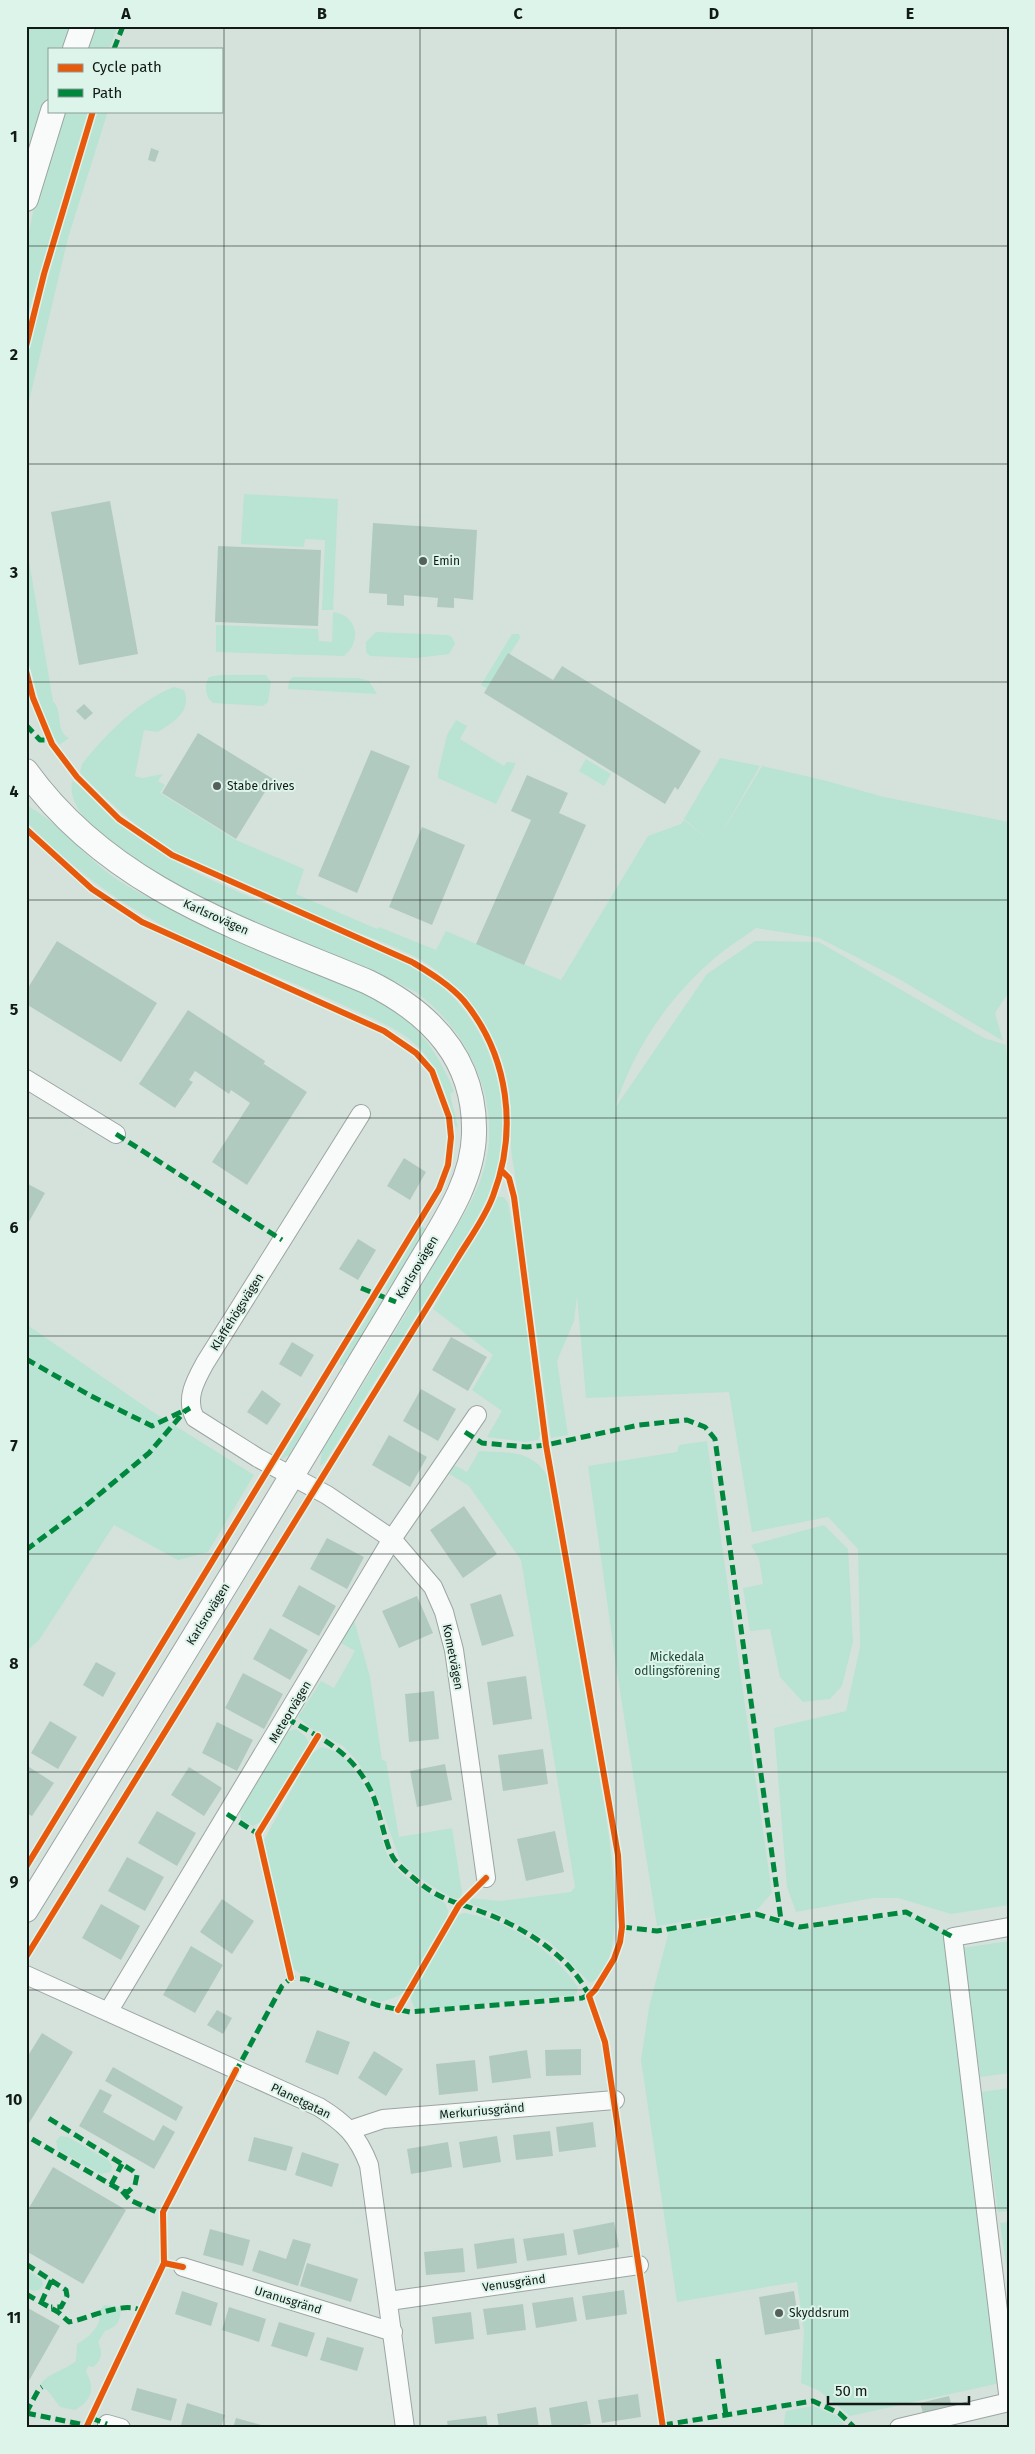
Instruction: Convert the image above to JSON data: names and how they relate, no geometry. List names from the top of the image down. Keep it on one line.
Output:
{"streets":{"street":["Karlsrovägen","Klaffehögsvägen","Kometvägen","Meteorvägen","Planetgatan","Merkuriusgränd","Venusgränd","Uranusgränd"]},"crossings":[["Karlsrovägen","Klaffehögsvägen"],["Karlsrovägen","Kometvägen"],["Klaffehögsvägen","Kometvägen"],["Kometvägen","Meteorvägen"],["Meteorvägen","Planetgatan"],["Planetgatan","Merkuriusgränd"],["Planetgatan","Venusgränd"],["Planetgatan","Uranusgränd"]],"parks":["Mickedala odlingsförening"],"places":["Emin","Stabe drives","Skyddsrum"],"legend":["Cycle path","Path"],"scale_bar":"50 m","grid":{"columns":["A","B","C","D","E"],"rows":["1","2","3","4","5","6","7","8","9","10","11"]}}
